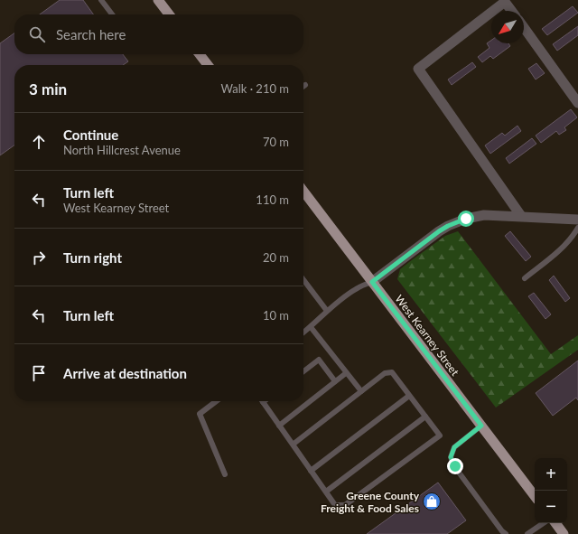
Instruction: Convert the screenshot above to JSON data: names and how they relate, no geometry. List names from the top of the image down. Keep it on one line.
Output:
{"streets":{"main road":["West Kearney Street"]},"places":{"shop":["Greene County Freight & Food Sales"]},"north":"bottom left","page":{"search":"Search here","heading":["3 min","Walk · 210 m"],"list":[["Continue","North Hillcrest Avenue","70 m"],["Turn left","West Kearney Street","110 m"],["Turn right","20 m"],["Turn left","10 m"],"Arrive at destination"],"map_buttons":["+","−"]}}
